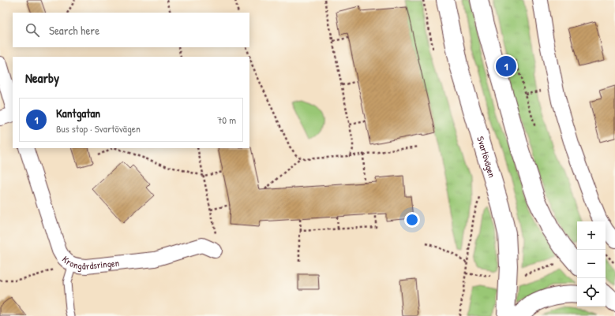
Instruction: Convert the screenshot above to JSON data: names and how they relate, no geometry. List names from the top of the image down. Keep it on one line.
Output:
{"streets":{"main road":["Svartövägen"],"street":["Krongårdsringen"]},"page":{"search":"Search here","pins":"1","heading":"Nearby","list":[{"mark":"1","name":"Kantgatan","note":"Bus stop · Svartövägen","value":"70 m"}],"map_buttons":["+","−"]}}
